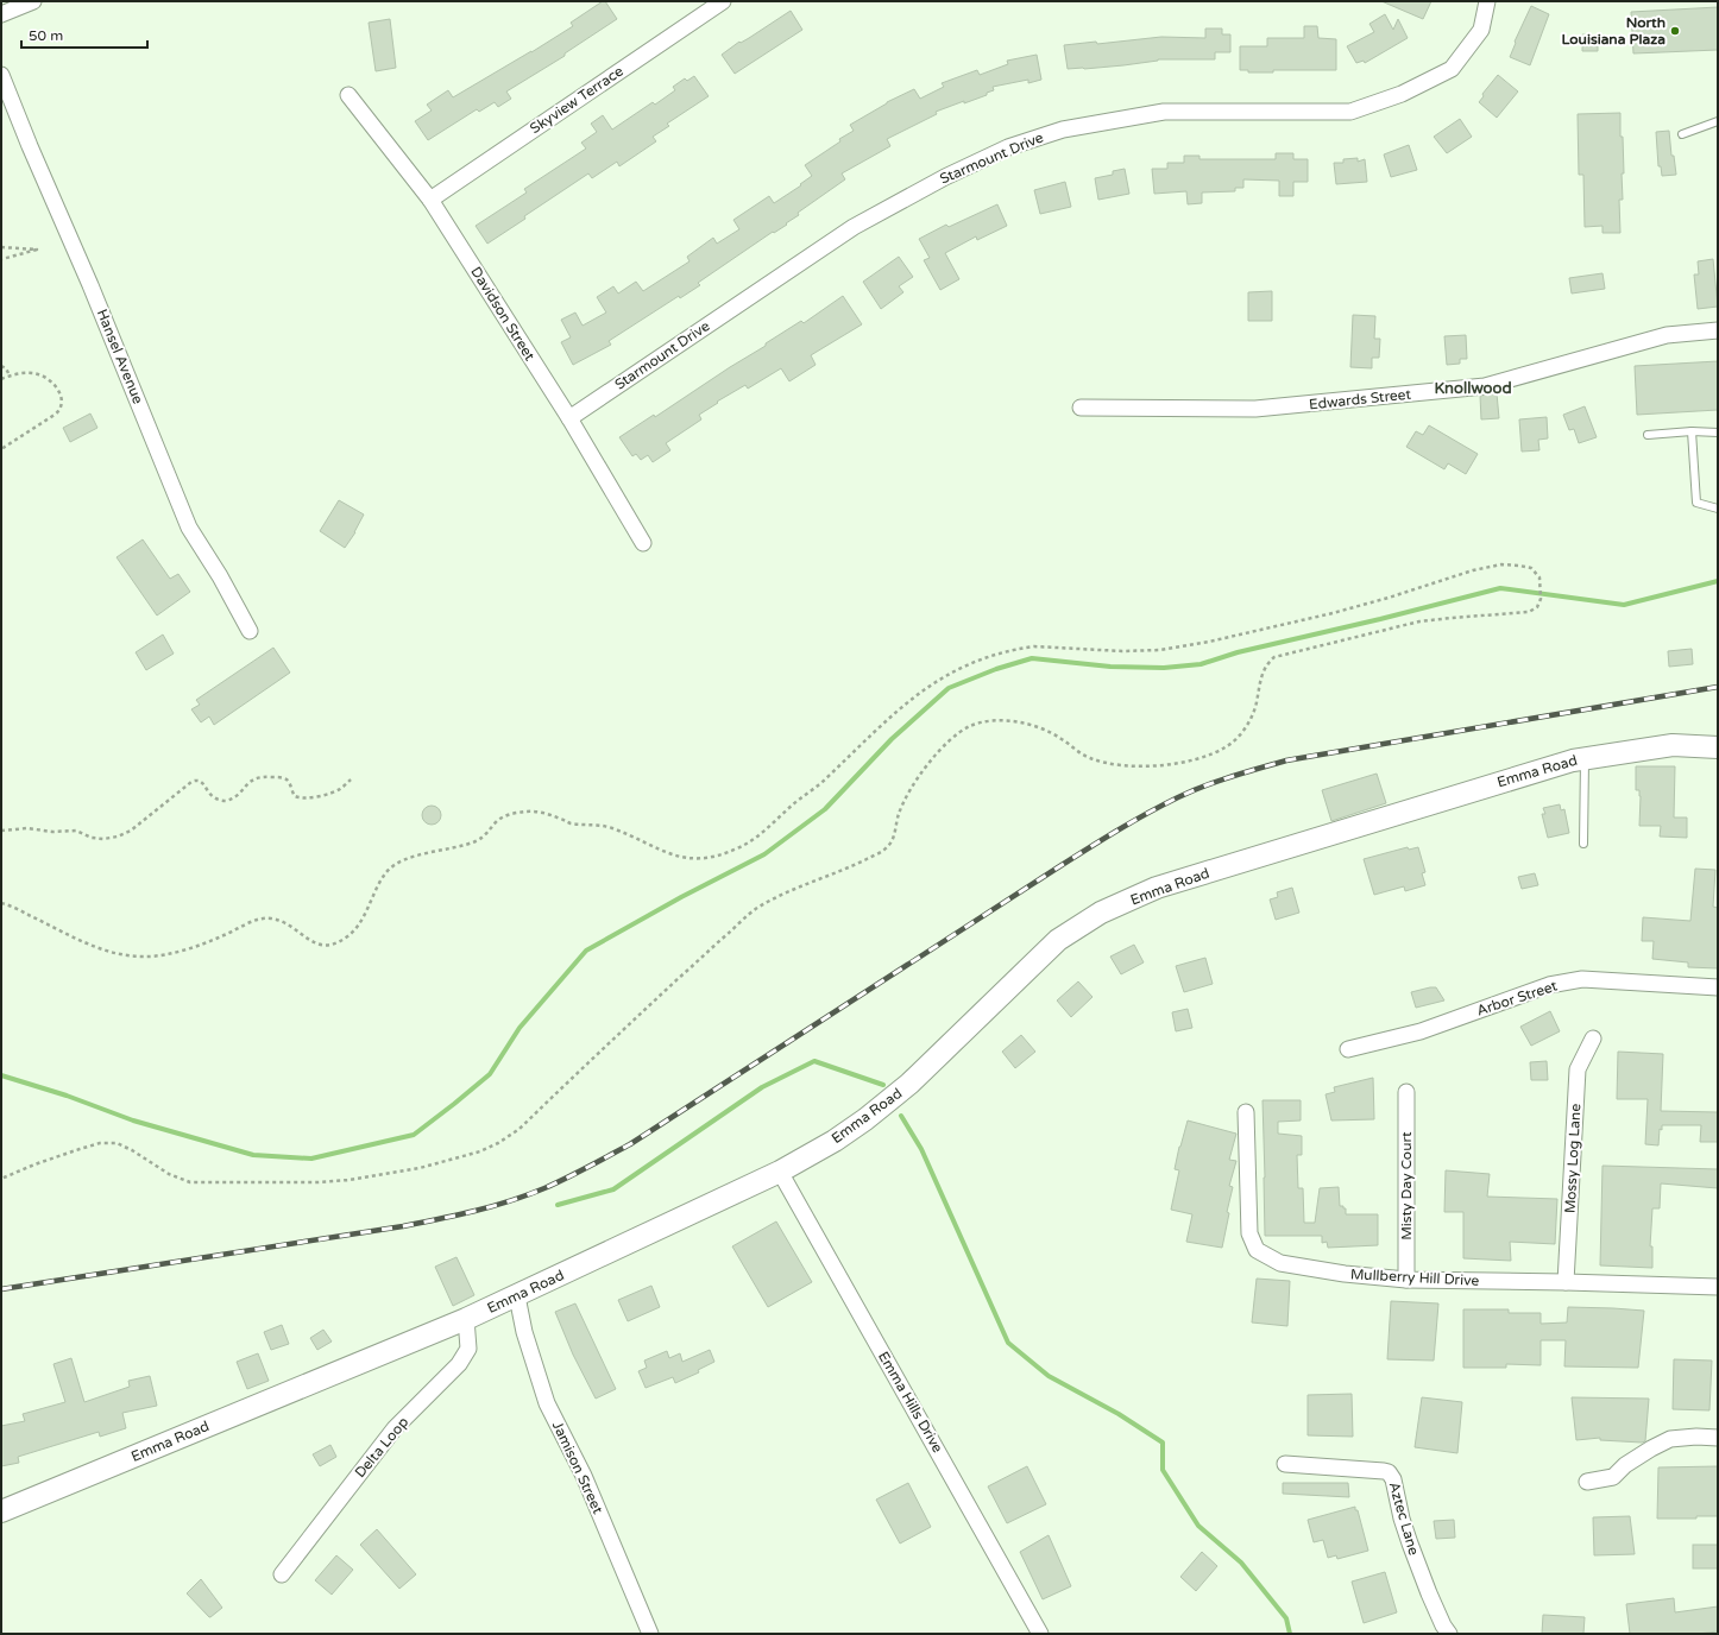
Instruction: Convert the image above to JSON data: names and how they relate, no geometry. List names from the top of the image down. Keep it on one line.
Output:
{"streets":{"street":["Skyview Terrace","Starmount Drive","Davidson Street","Hansel Avenue","Edwards Street","Emma Road","Arbor Street","Mossy Log Lane","Misty Day Court","Mullberry Hill Drive","Emma Hills Drive","Delta Loop","Jamison Street","Aztec Lane"]},"crossings":[["Skyview Terrace","Davidson Street"],["Starmount Drive","Davidson Street"],["Emma Road","Emma Hills Drive"],["Emma Road","Delta Loop"],["Emma Road","Jamison Street"],["Mossy Log Lane","Mullberry Hill Drive"],["Misty Day Court","Mullberry Hill Drive"]],"districts":["Knollwood"],"places":["North Louisiana Plaza"],"scale_bar":"50 m"}
